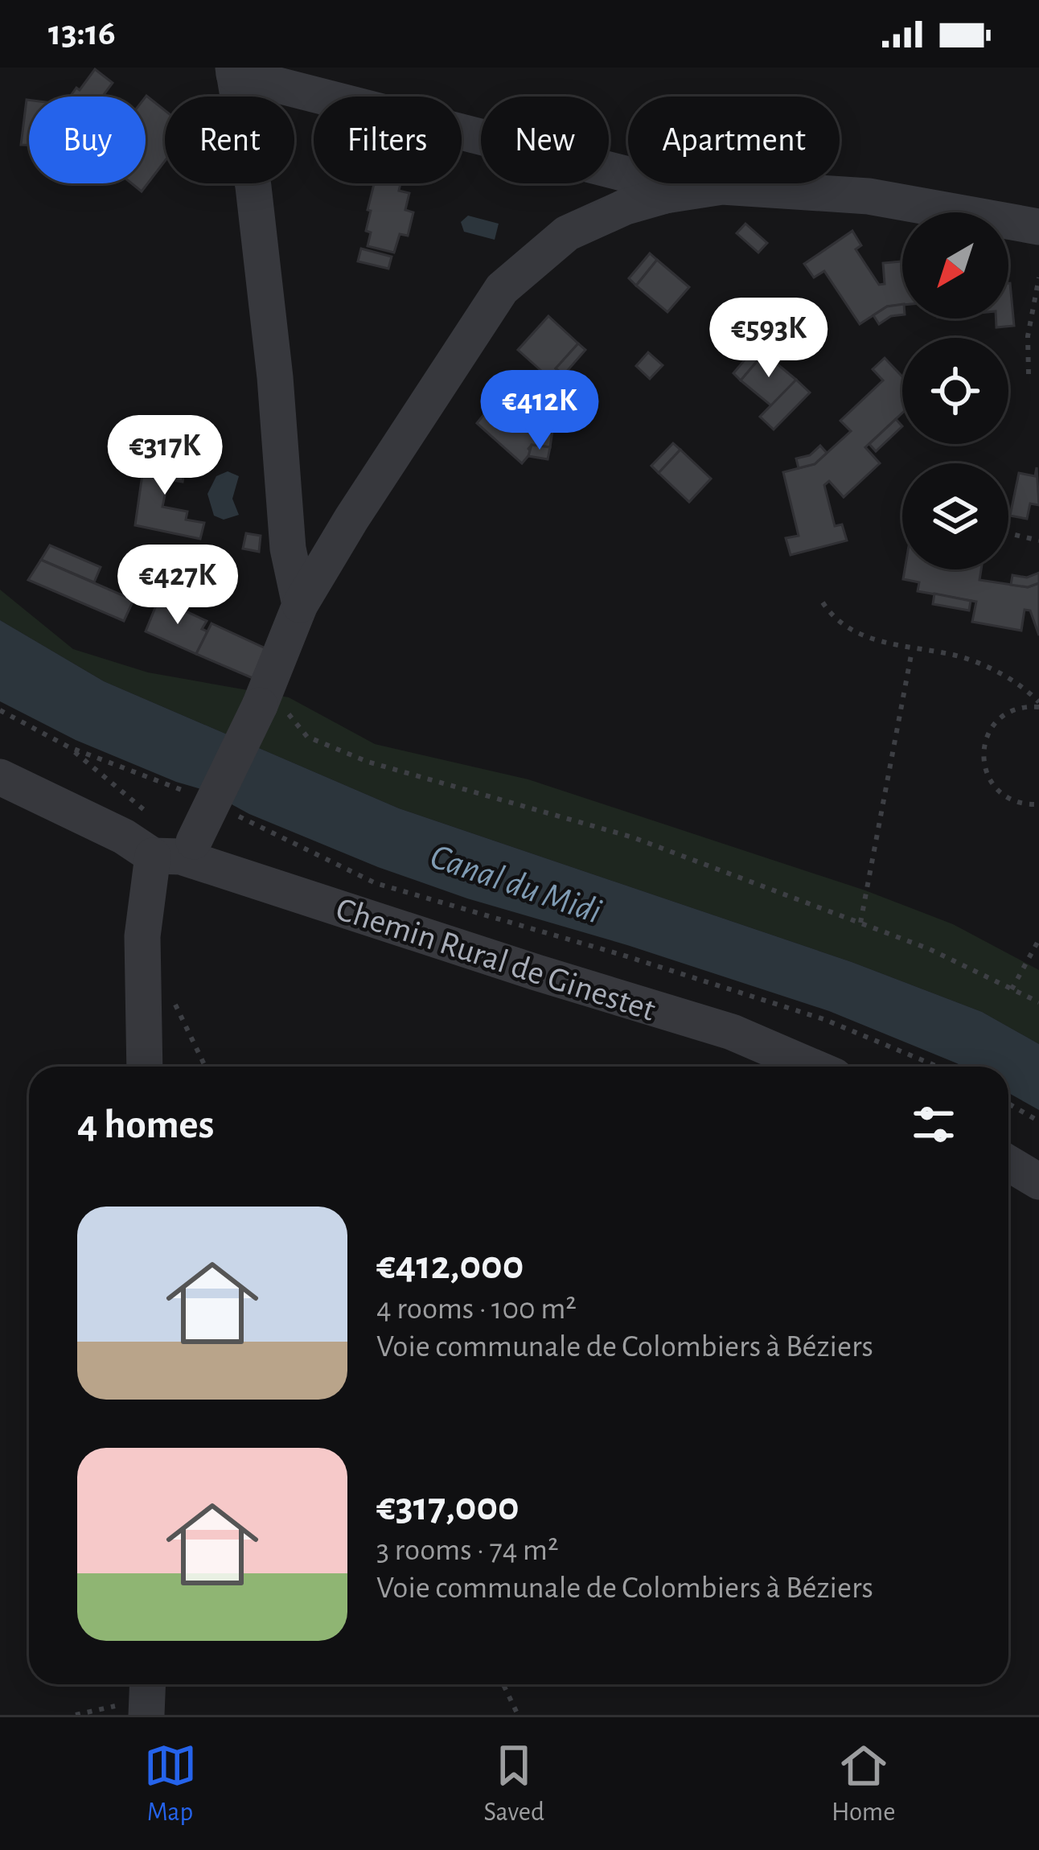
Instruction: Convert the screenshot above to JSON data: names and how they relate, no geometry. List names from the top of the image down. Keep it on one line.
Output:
{"streets":{"street":["Chemin Rural de Ginestet"]},"water":["Canal du Midi"],"north":"bottom left","page":{"status":"13:16","chip":["Buy","Rent","Filters","New","Apartment"],"price":["€593K","€412K","€317K","€427K"],"heading":"4 homes","list":[{"name":"€412,000","note":"4 rooms · 100 m² · Voie communale de Colombiers à Béziers"},{"name":"€317,000","note":"3 rooms · 74 m² · Voie communale de Colombiers à Béziers"}],"tabs":["Map","Saved","Home"]}}
